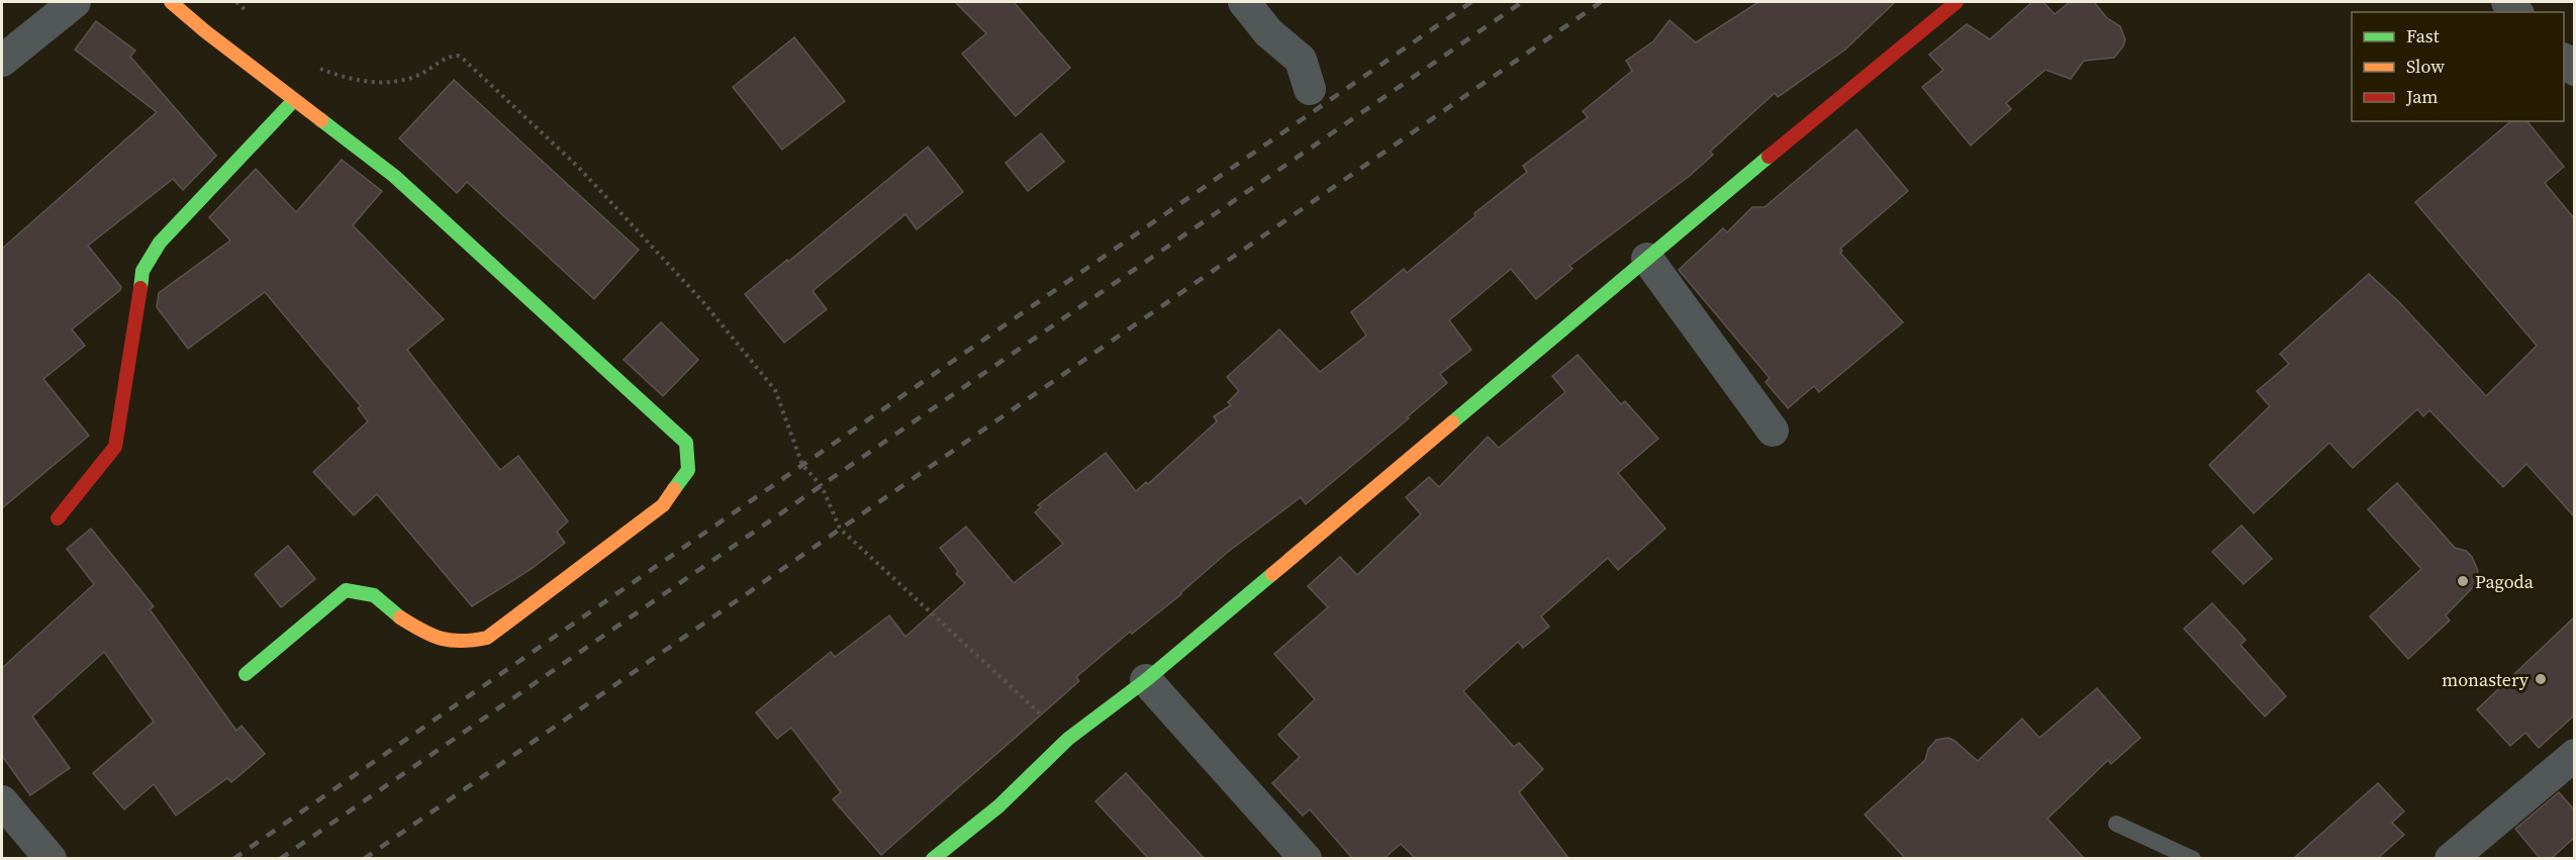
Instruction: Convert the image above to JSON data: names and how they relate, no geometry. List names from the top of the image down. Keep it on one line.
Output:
{"places":["Pagoda","monastery"],"legend":["Fast","Slow","Jam"]}
